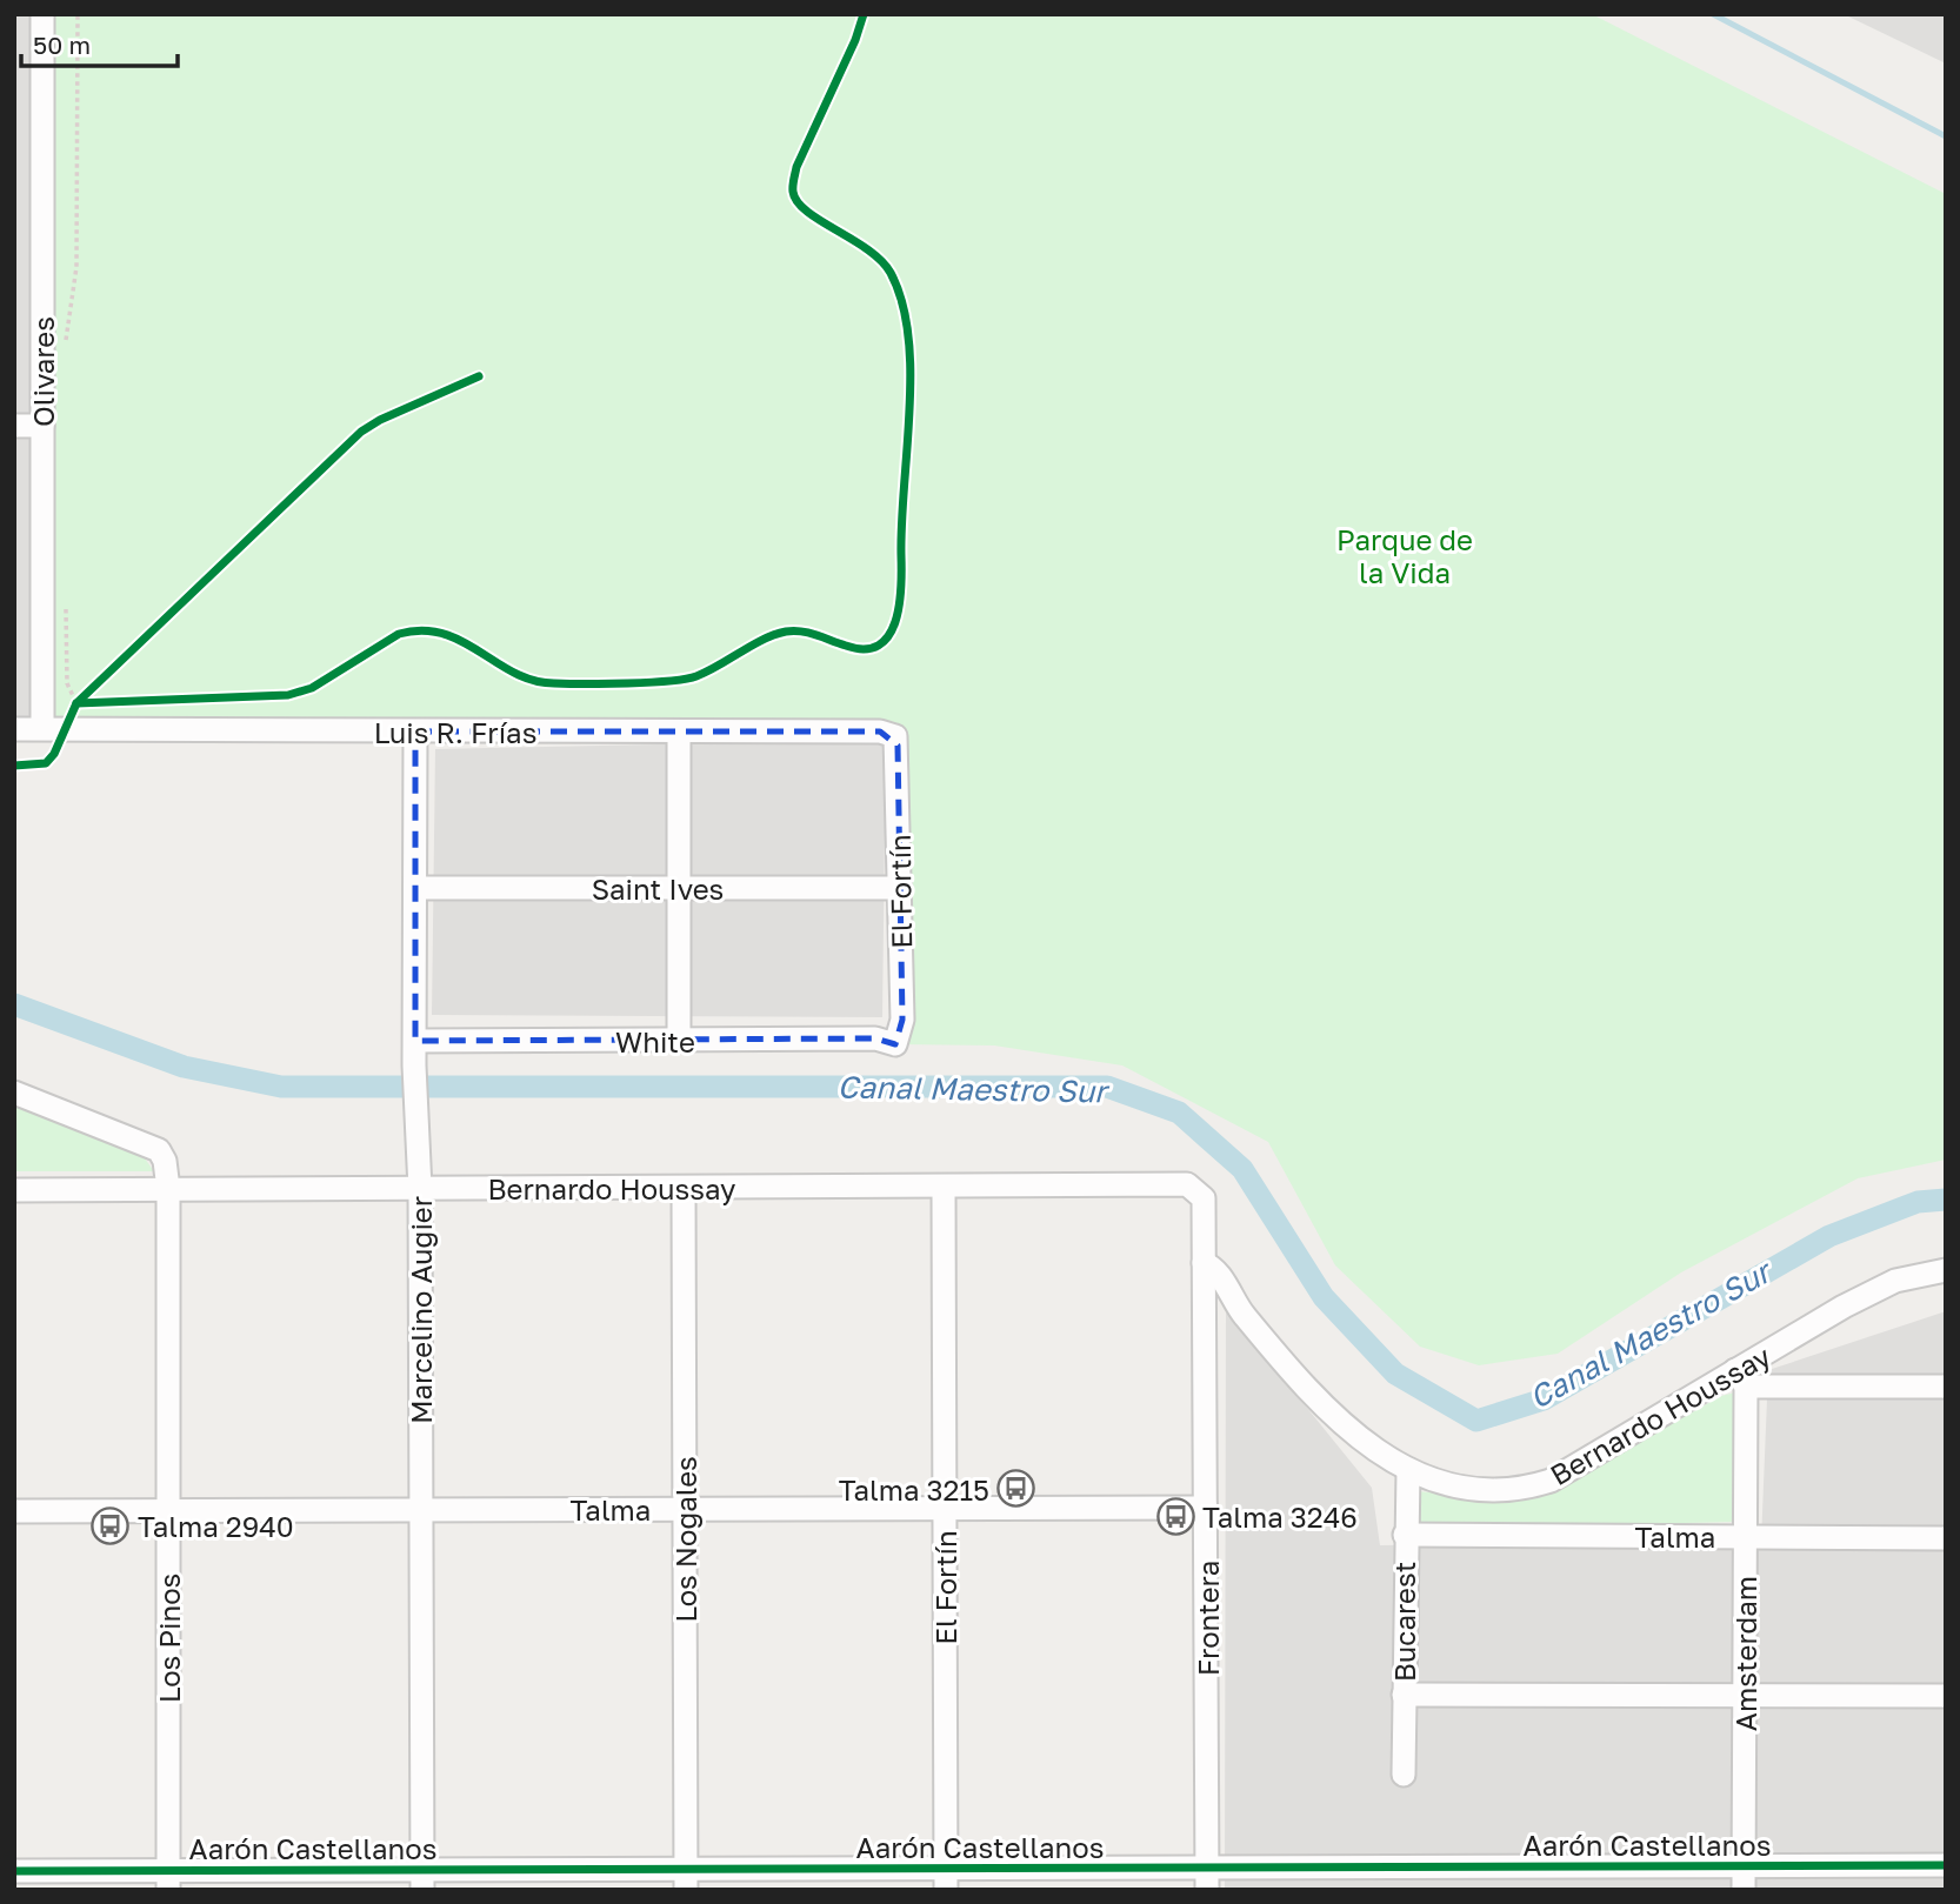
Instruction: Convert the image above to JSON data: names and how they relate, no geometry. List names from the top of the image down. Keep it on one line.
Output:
{"streets":{"street":["Olivares","Luis R. Frías","Saint Ives","El Fortín","White","Bernardo Houssay","Marcelino Augier","Talma","Los Nogales","Frontera","Bucarest","Los Pinos","Amsterdam","Aarón Castellanos"]},"crossings":[["Olivares","Luis R. Frías"],["Luis R. Frías","El Fortín"],["Luis R. Frías","Marcelino Augier"],["Saint Ives","El Fortín"],["Saint Ives","Marcelino Augier"],["El Fortín","White"],["El Fortín","Bernardo Houssay"],["El Fortín","Talma"],["El Fortín","Aarón Castellanos"],["White","Marcelino Augier"],["Bernardo Houssay","Marcelino Augier"],["Bernardo Houssay","Los Nogales"],["Bernardo Houssay","Frontera"],["Bernardo Houssay","Bucarest"],["Bernardo Houssay","Los Pinos"],["Bernardo Houssay","Amsterdam"],["Marcelino Augier","Talma"],["Marcelino Augier","Aarón Castellanos"],["Talma","Los Nogales"],["Talma","Frontera"],["Talma","Bucarest"],["Talma","Los Pinos"],["Talma","Amsterdam"],["Los Nogales","Aarón Castellanos"],["Frontera","Aarón Castellanos"],["Los Pinos","Aarón Castellanos"],["Amsterdam","Aarón Castellanos"]],"water":["Canal Maestro Sur"],"parks":["Parque de la Vida"],"places":{"bus stop":["Talma 3215","Talma 3246","Talma 2940"]},"scale_bar":"50 m"}
